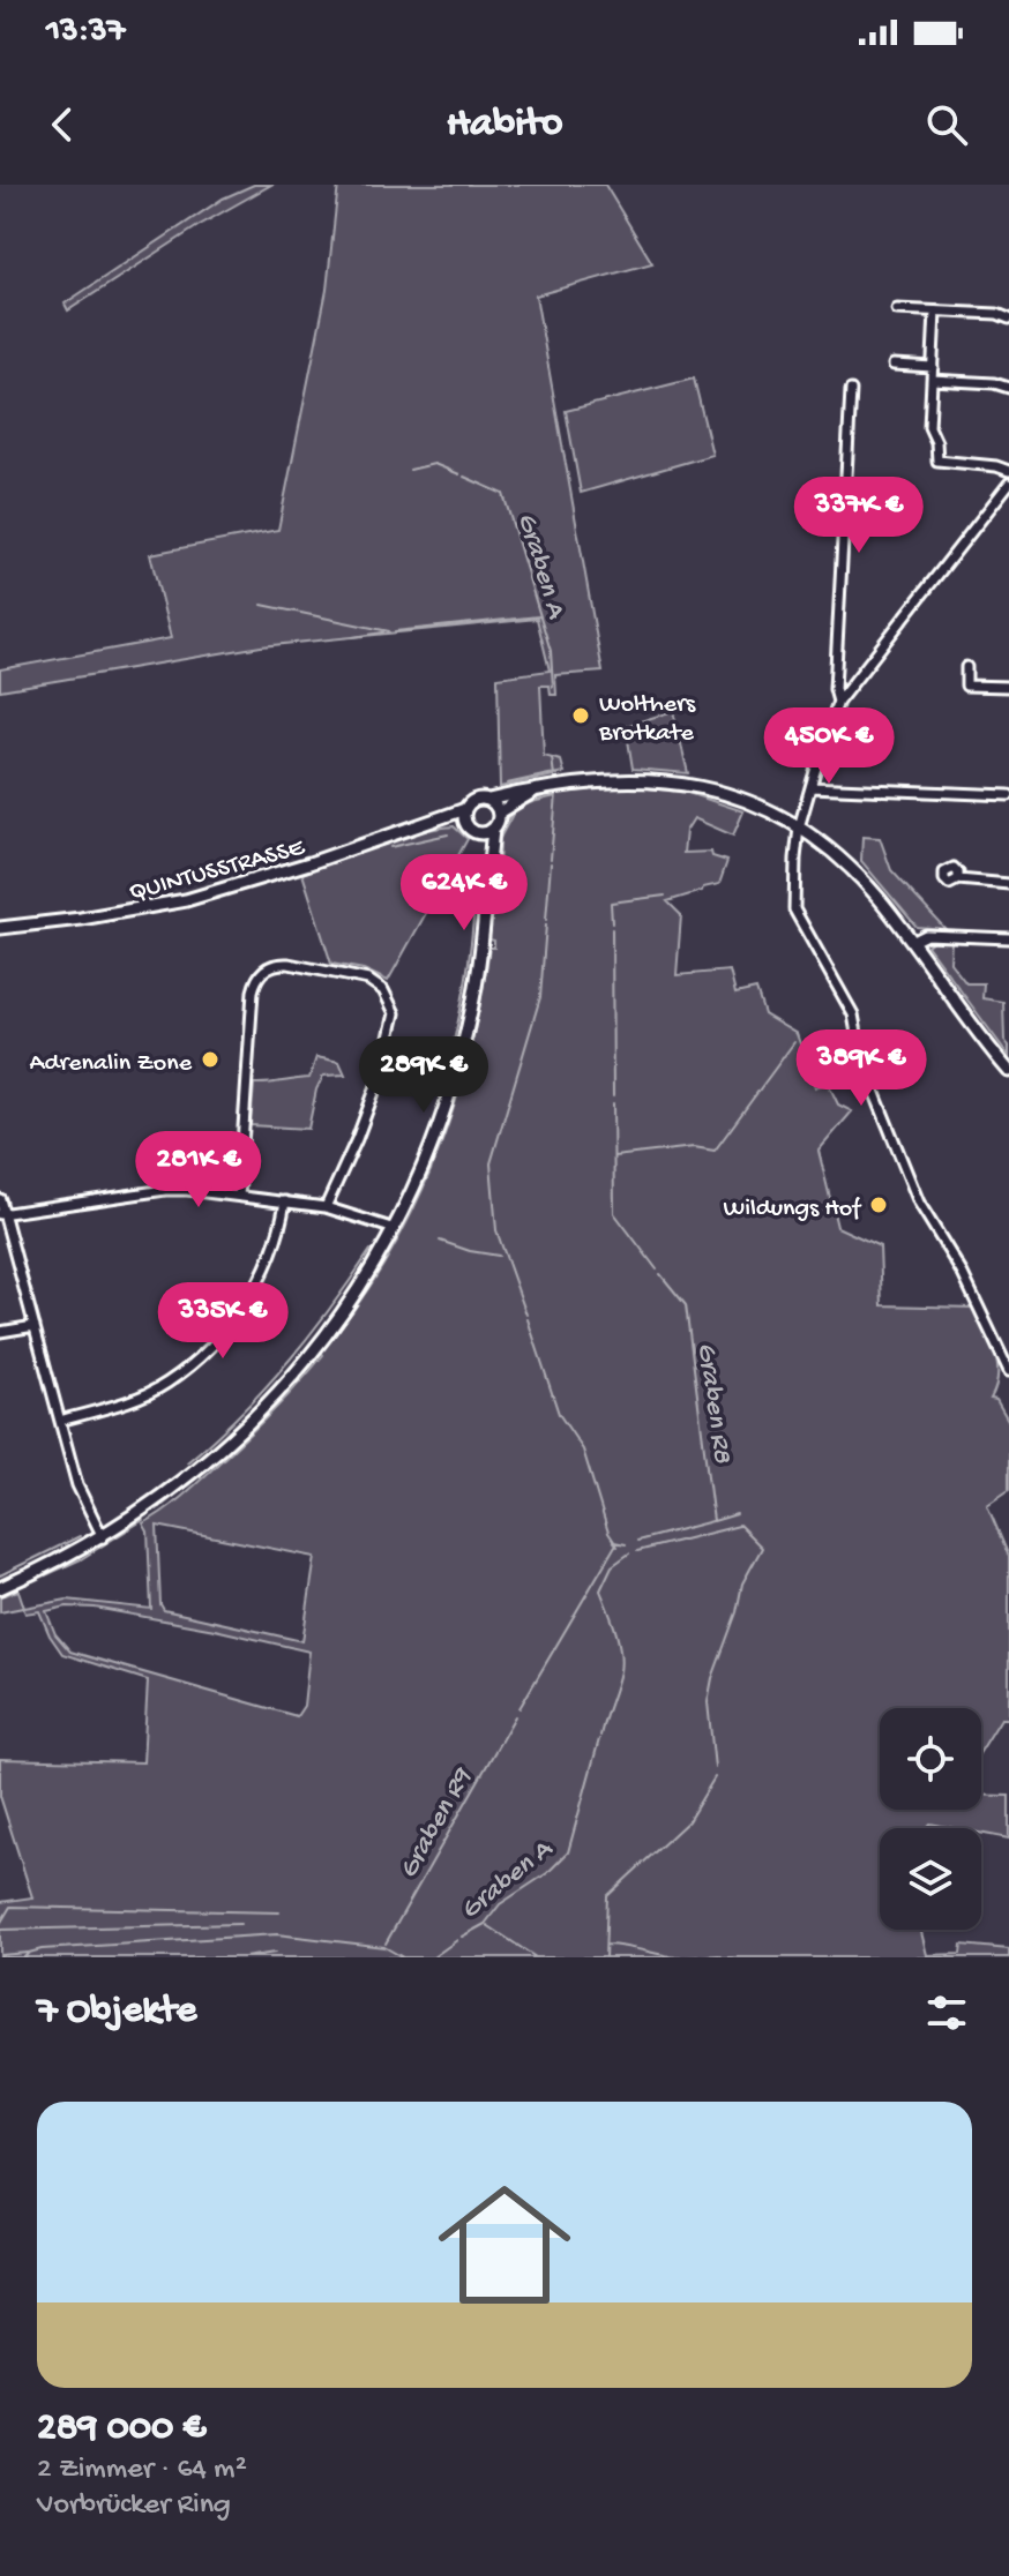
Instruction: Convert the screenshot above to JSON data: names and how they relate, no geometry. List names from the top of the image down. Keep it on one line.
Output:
{"streets":{"main road":["QUINTUSSTRASSE"]},"water":["Graben A","Graben R8","Graben R9"],"places":["Wolthers Brotkate","Adrenalin Zone","Wildungs Hof"],"page":{"status":"13:37","header":"Habito","price":["337K €","450K €","624K €","389K €","289K €","281K €","335K €"],"heading":"7 Objekte","list":[{"name":"289 000 €","note":"2 Zimmer · 64 m² · Vorbrücker Ring"}]}}
